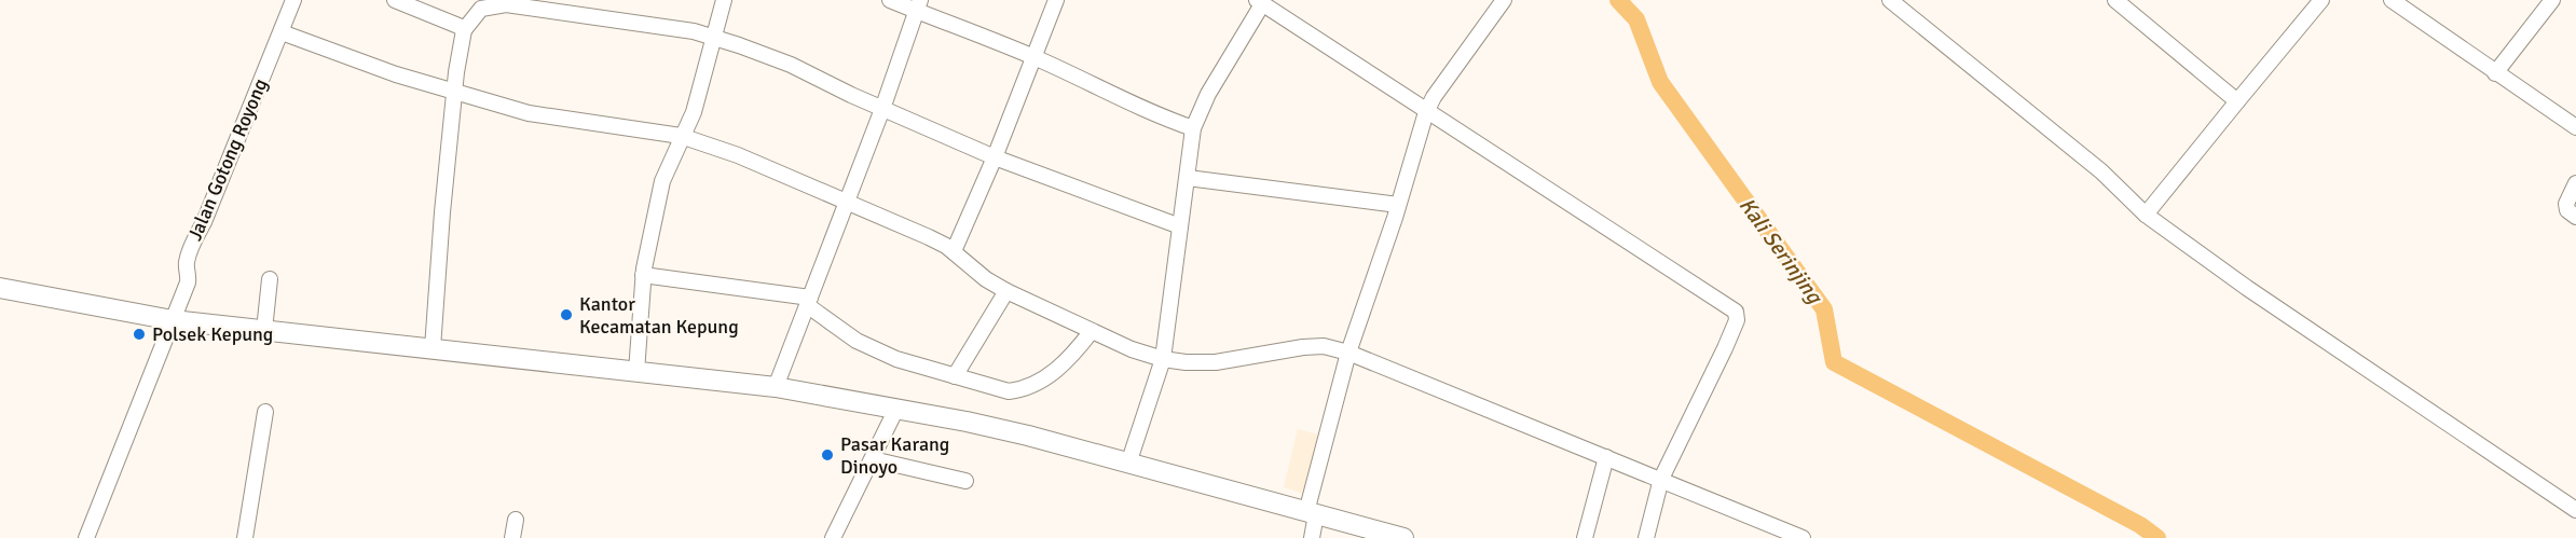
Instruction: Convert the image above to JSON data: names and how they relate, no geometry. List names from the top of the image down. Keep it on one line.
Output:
{"streets":{"street":["Jalan Gotong Royong"]},"water":["Kali Serinjing"],"places":["Kantor Kecamatan Kepung","Polsek Kepung","Pasar Karang Dinoyo"]}
